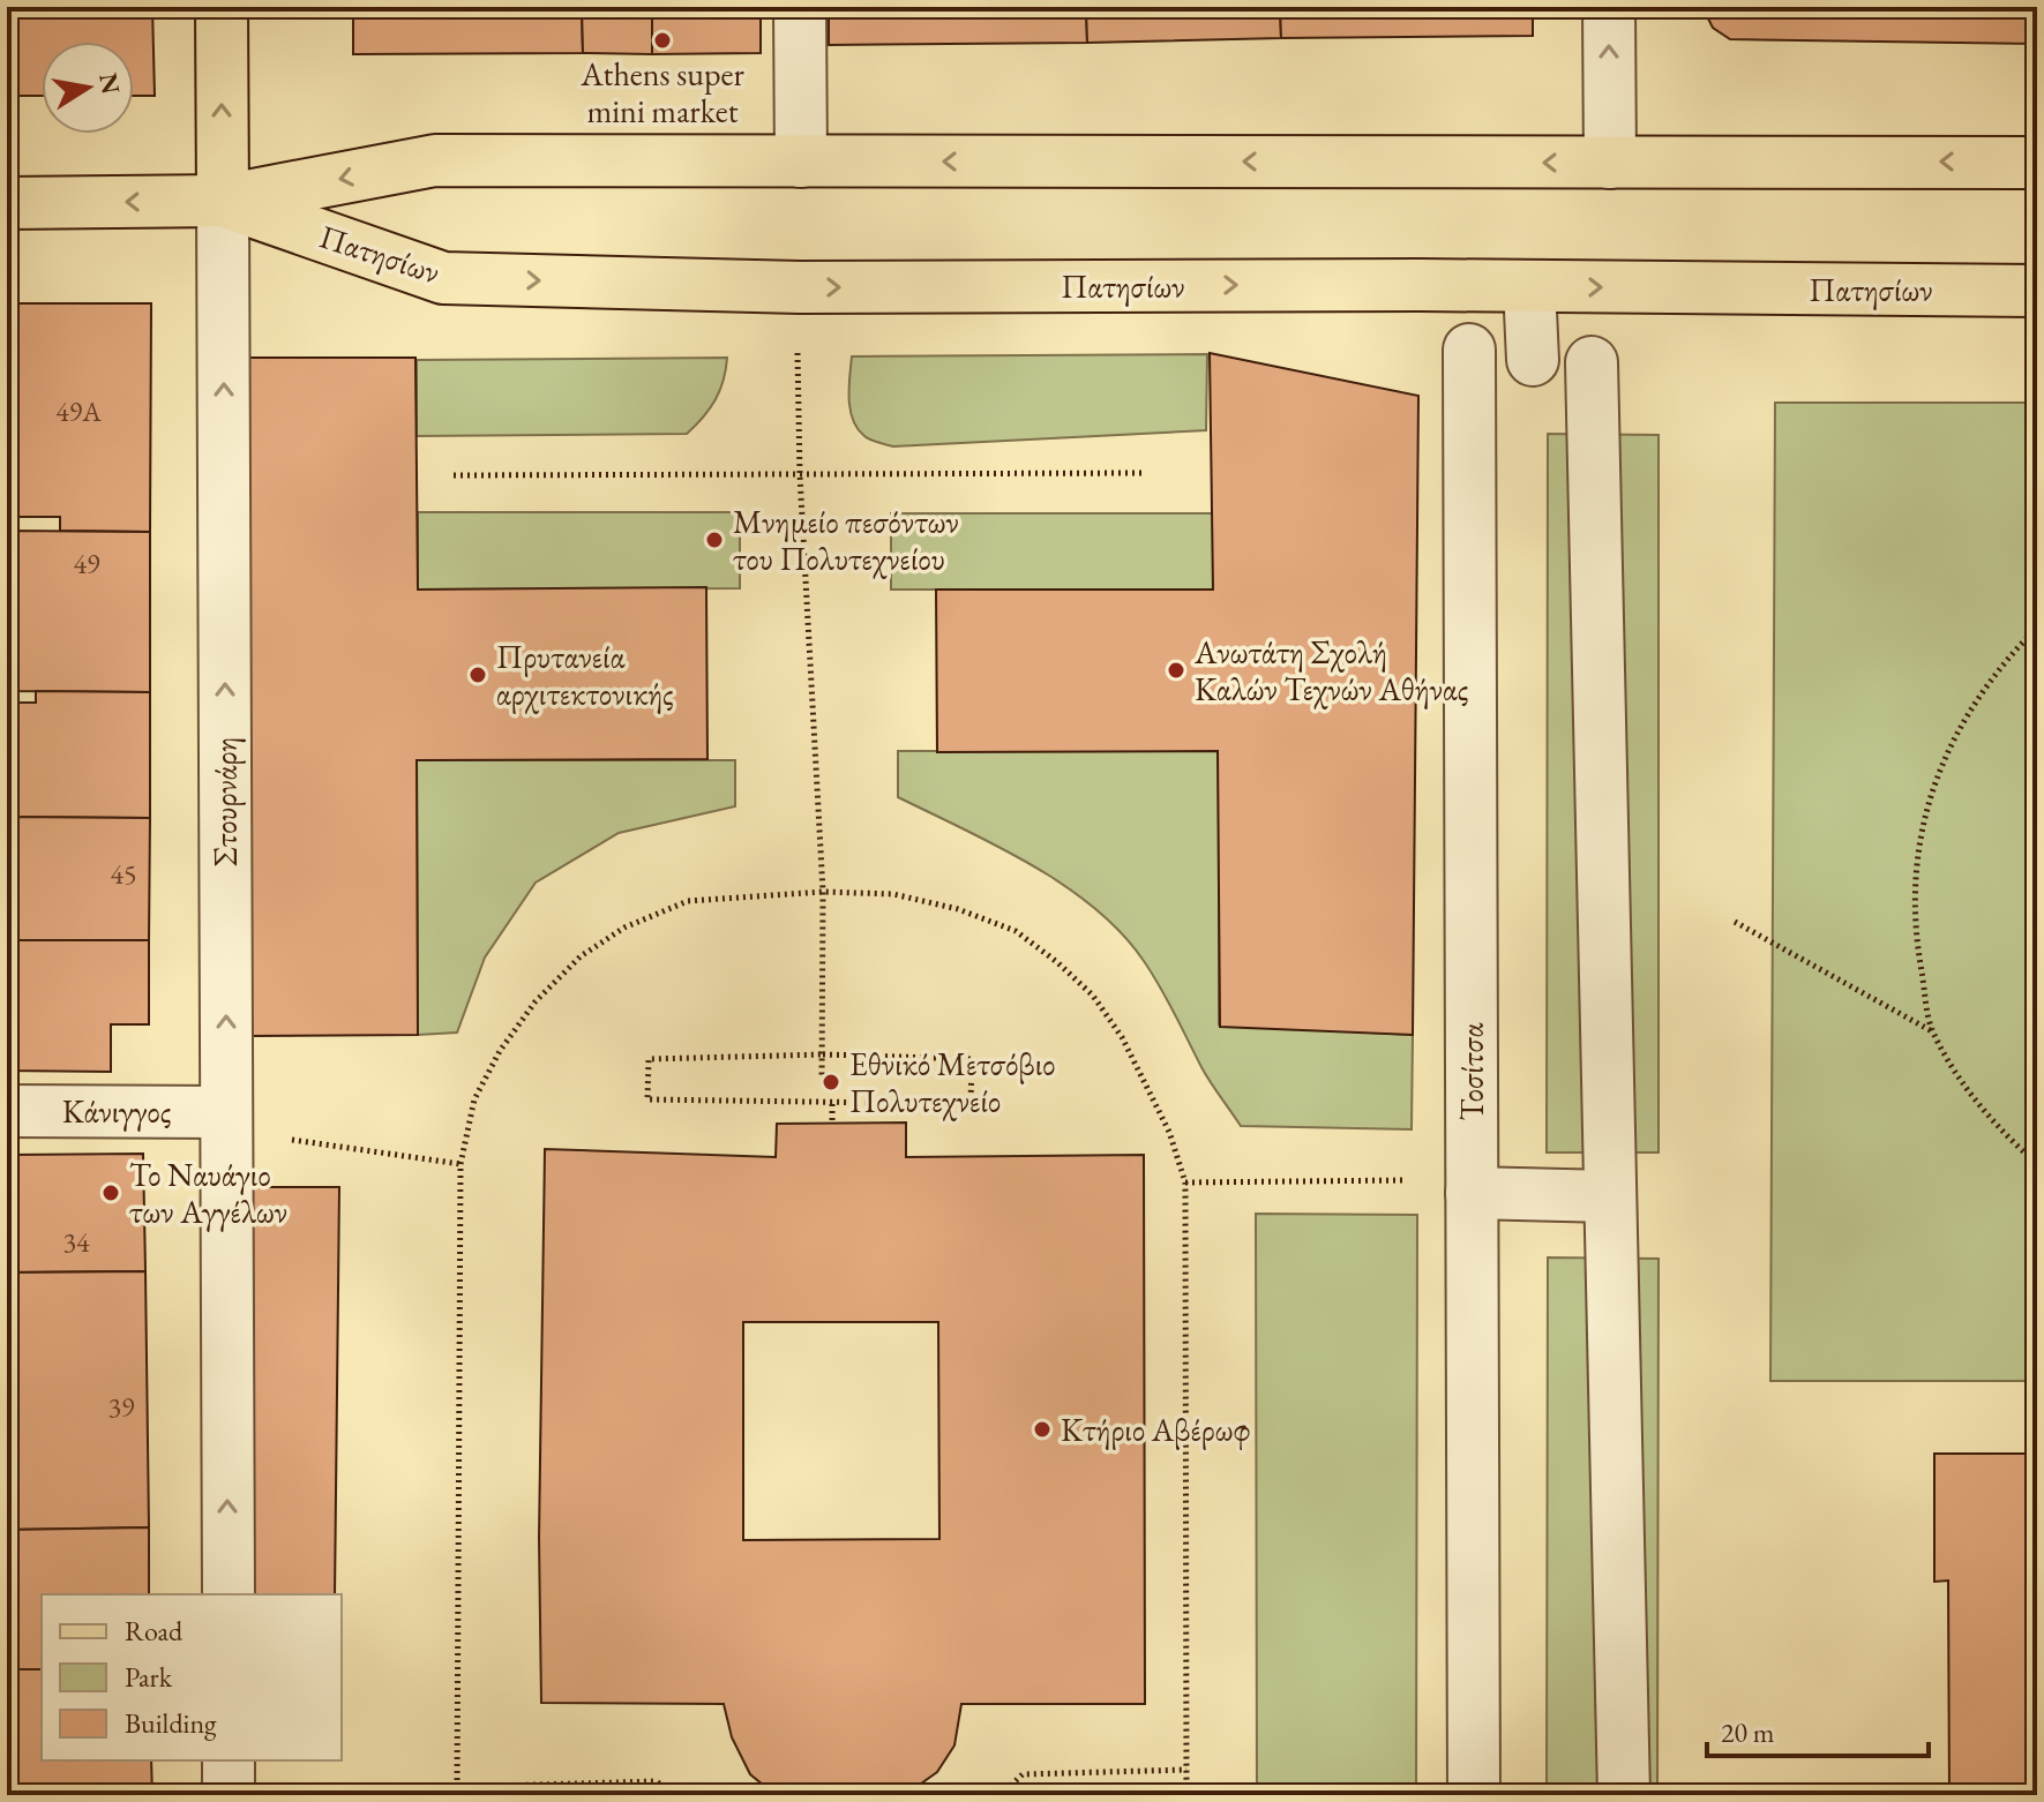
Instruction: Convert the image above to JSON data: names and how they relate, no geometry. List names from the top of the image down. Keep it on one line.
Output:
{"streets":{"main road":["Πατησίων","Στουρνάρη"],"street":["Τοσίτσα","Κάνιγγος"]},"crossings":[["Πατησίων","Στουρνάρη"],["Στουρνάρη","Κάνιγγος"]],"one_way":["Στουρνάρη"],"places":["Athens super mini market","Μνημείο πεσόντων του Πολυτεχνείου","Ανωτάτη Σχολή Καλών Τεχνών Αθήνας","Πρυτανεία αρχιτεκτονικής","Εθνικό Μετσόβιο Πολυτεχνείο","Το Ναυάγιο των Αγγέλων","Κτήριο Αβέρωφ"],"house_numbers":["49A","49","45","34","39"],"legend":["Road","Park","Building"],"scale_bar":"20 m","north":"right"}
